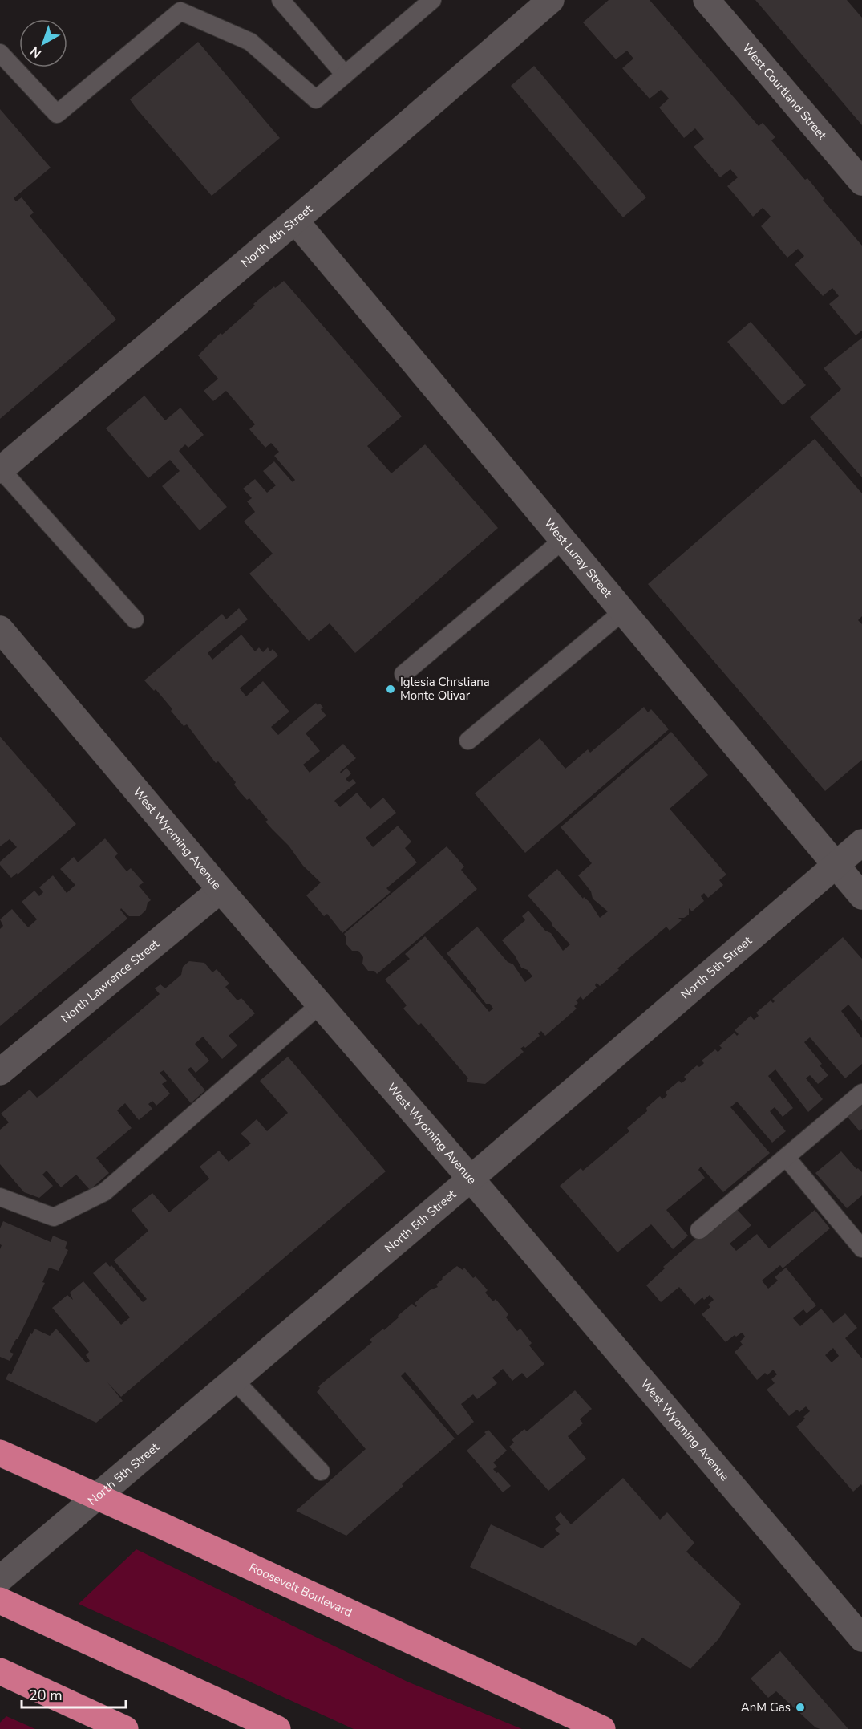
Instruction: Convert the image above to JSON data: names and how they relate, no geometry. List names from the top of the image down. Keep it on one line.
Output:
{"streets":{"highway":["Roosevelt Boulevard"],"street":["West Courtland Street","North 4th Street","West Luray Street","West Wyoming Avenue","North 5th Street","North Lawrence Street"]},"crossings":[["North 4th Street","West Luray Street"],["West Luray Street","North 5th Street"],["West Wyoming Avenue","North 5th Street"],["West Wyoming Avenue","North Lawrence Street"],["North 5th Street","Roosevelt Boulevard"]],"places":["Iglesia Chrstiana Monte Olivar","AnM Gas"],"scale_bar":"20 m","north":"bottom left"}
